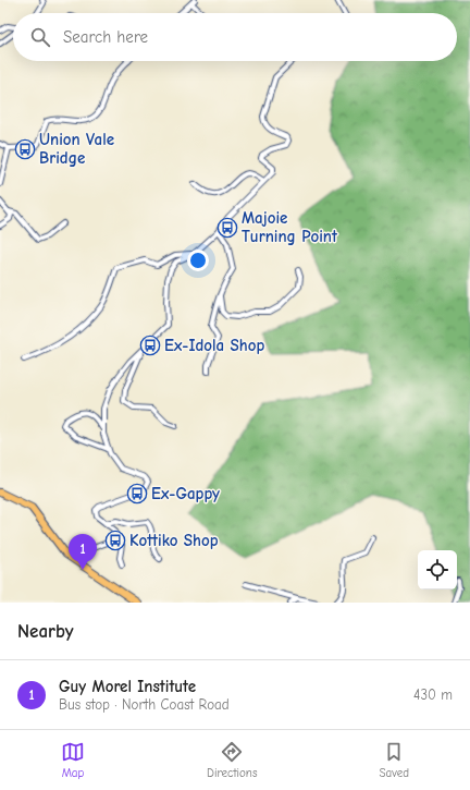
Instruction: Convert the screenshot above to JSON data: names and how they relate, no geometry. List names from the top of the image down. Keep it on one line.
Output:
{"places":{"bus stop":["Union Vale Bridge","Majoie Turning Point","Ex-Idola Shop","Ex-Gappy","Kottiko Shop"]},"page":{"search":"Search here","pins":"1","heading":"Nearby","list":[{"mark":"1","name":"Guy Morel Institute","note":"Bus stop · North Coast Road","value":"430 m"}],"nav":["Map","Directions","Saved"]}}
